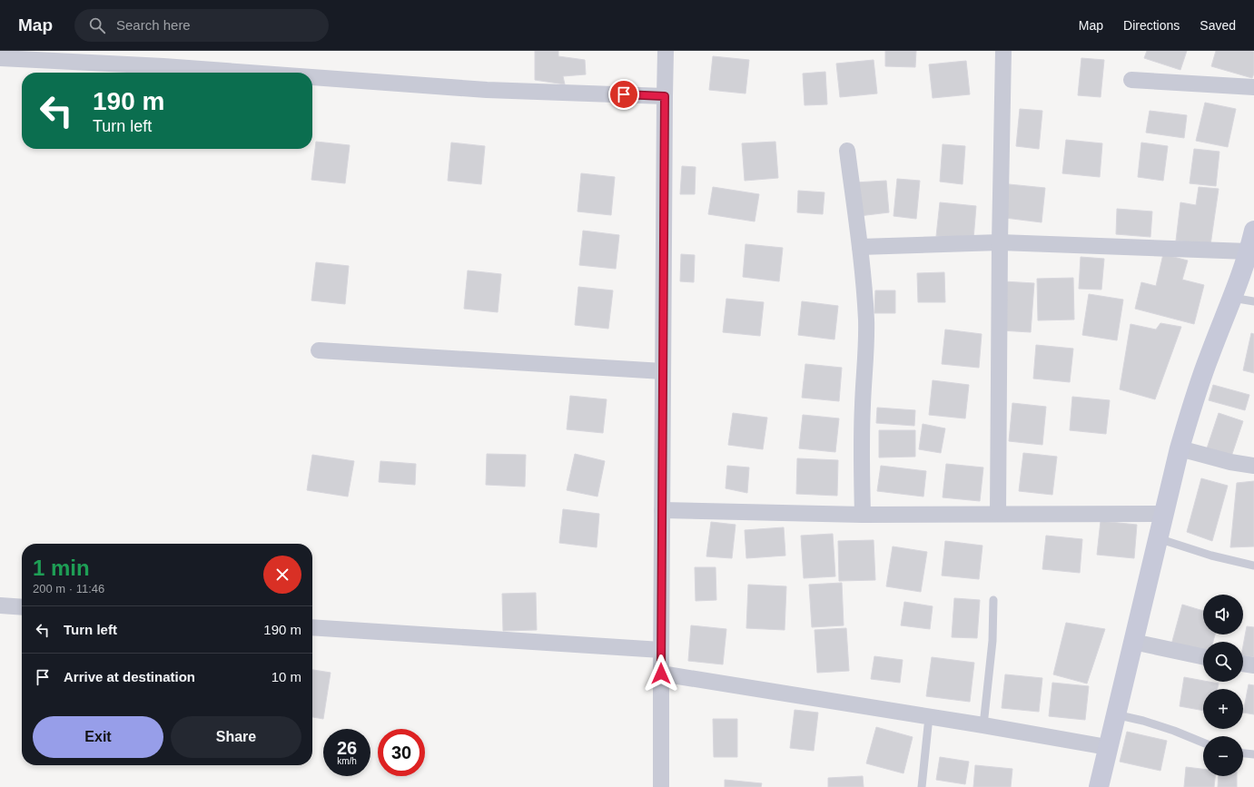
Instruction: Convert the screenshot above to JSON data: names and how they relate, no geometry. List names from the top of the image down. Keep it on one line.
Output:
{"page":{"header":"Map","search":"Search here","nav":["Map","Directions","Saved"],"turn":["190 m","Turn left"],"heading":["1 min","200 m · 11:46"],"map_buttons":["+","−"],"list":[{"name":"Turn left","value":"190 m"},{"name":"Arrive at destination","value":"10 m"}],"buttons":["Exit","Share"],"speed":"26 km/h","limit":"30"}}
